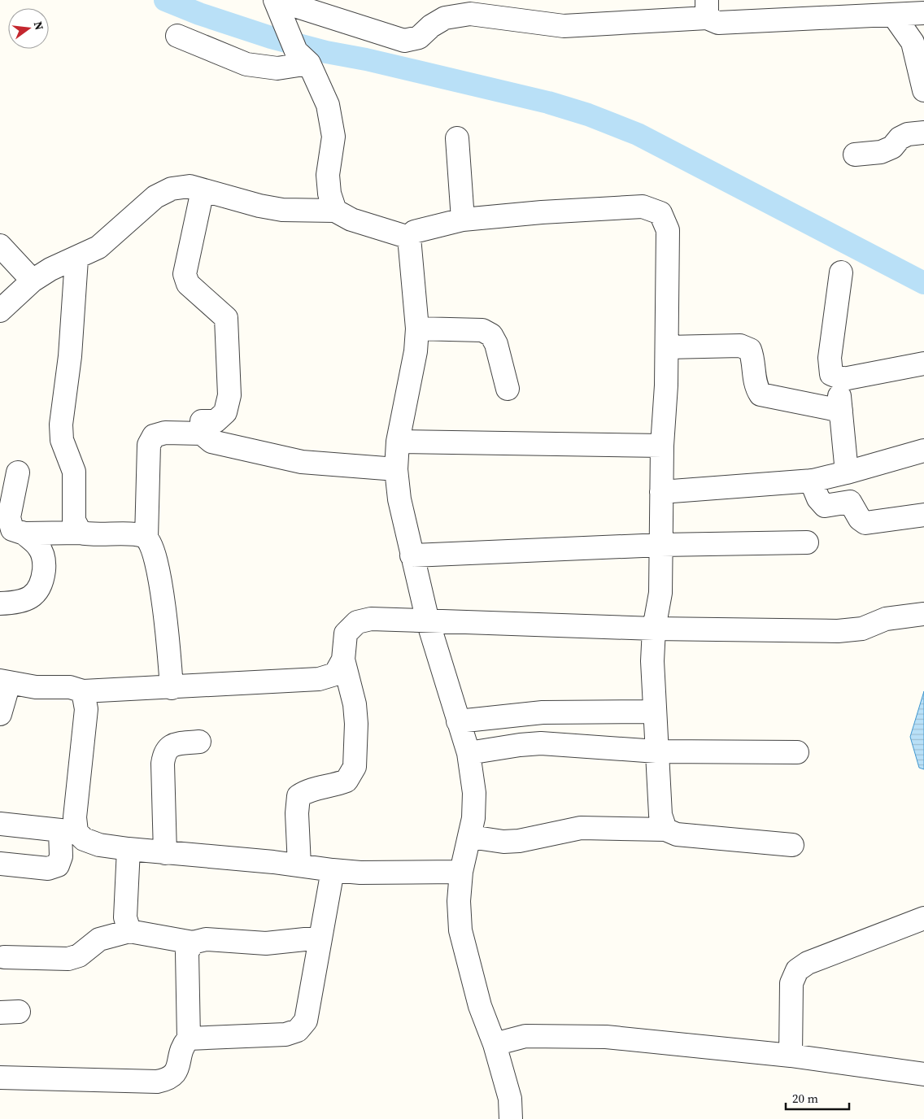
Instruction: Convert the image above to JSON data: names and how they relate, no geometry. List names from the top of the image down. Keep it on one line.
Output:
{"scale_bar":"20 m","north":"right"}
